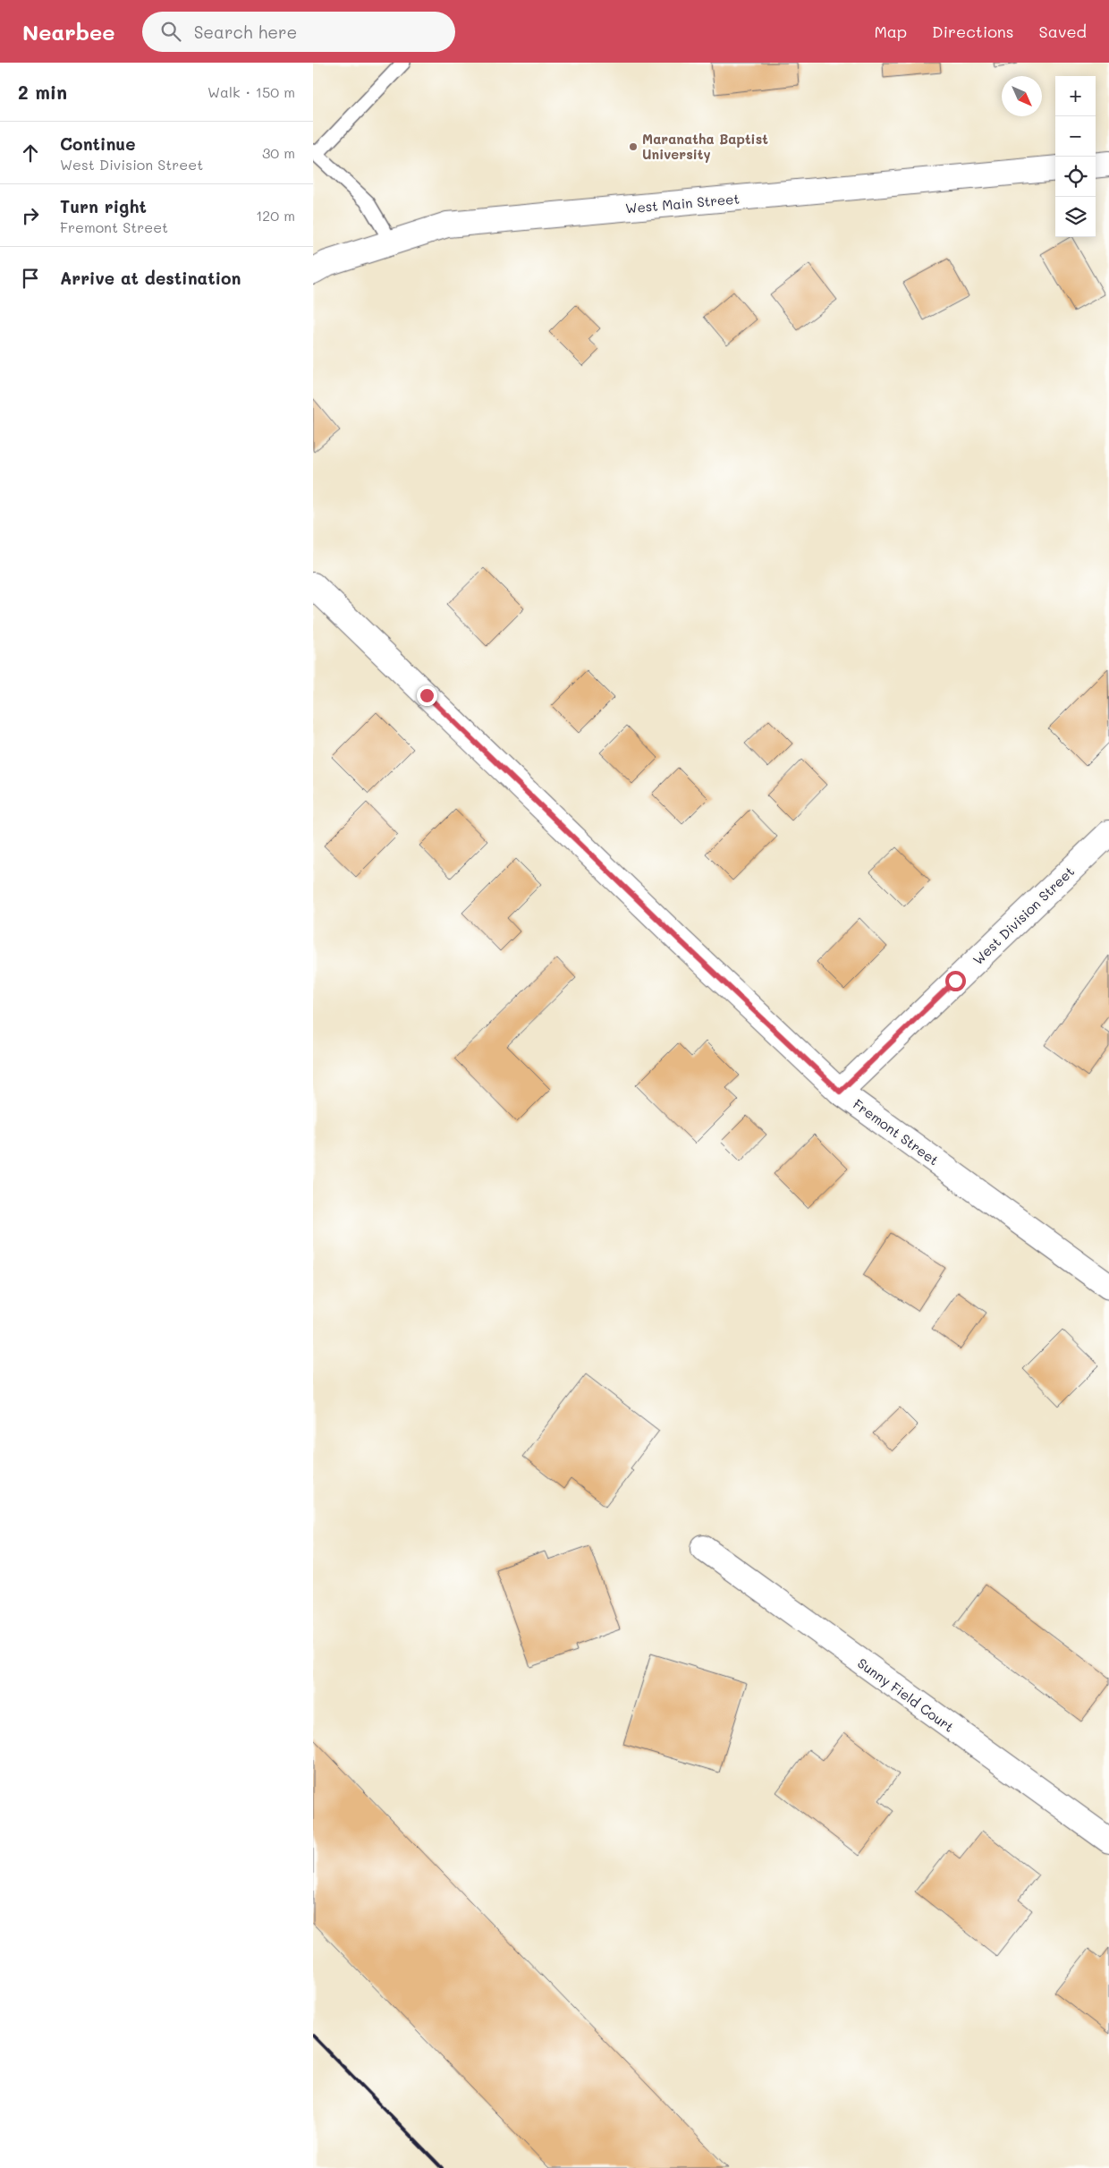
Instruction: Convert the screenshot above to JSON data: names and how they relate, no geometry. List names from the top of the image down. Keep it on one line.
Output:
{"streets":{"street":["West Main Street","West Division Street","Fremont Street","Sunny Field Court"]},"crossings":[["West Division Street","Fremont Street"]],"places":["Maranatha Baptist University"],"north":"bottom right","page":{"header":"Nearbee","search":"Search here","nav":["Map","Directions","Saved"],"heading":["2 min","Walk · 150 m"],"map_buttons":["+","−"],"list":[["Continue","West Division Street","30 m"],["Turn right","Fremont Street","120 m"],"Arrive at destination"]}}
